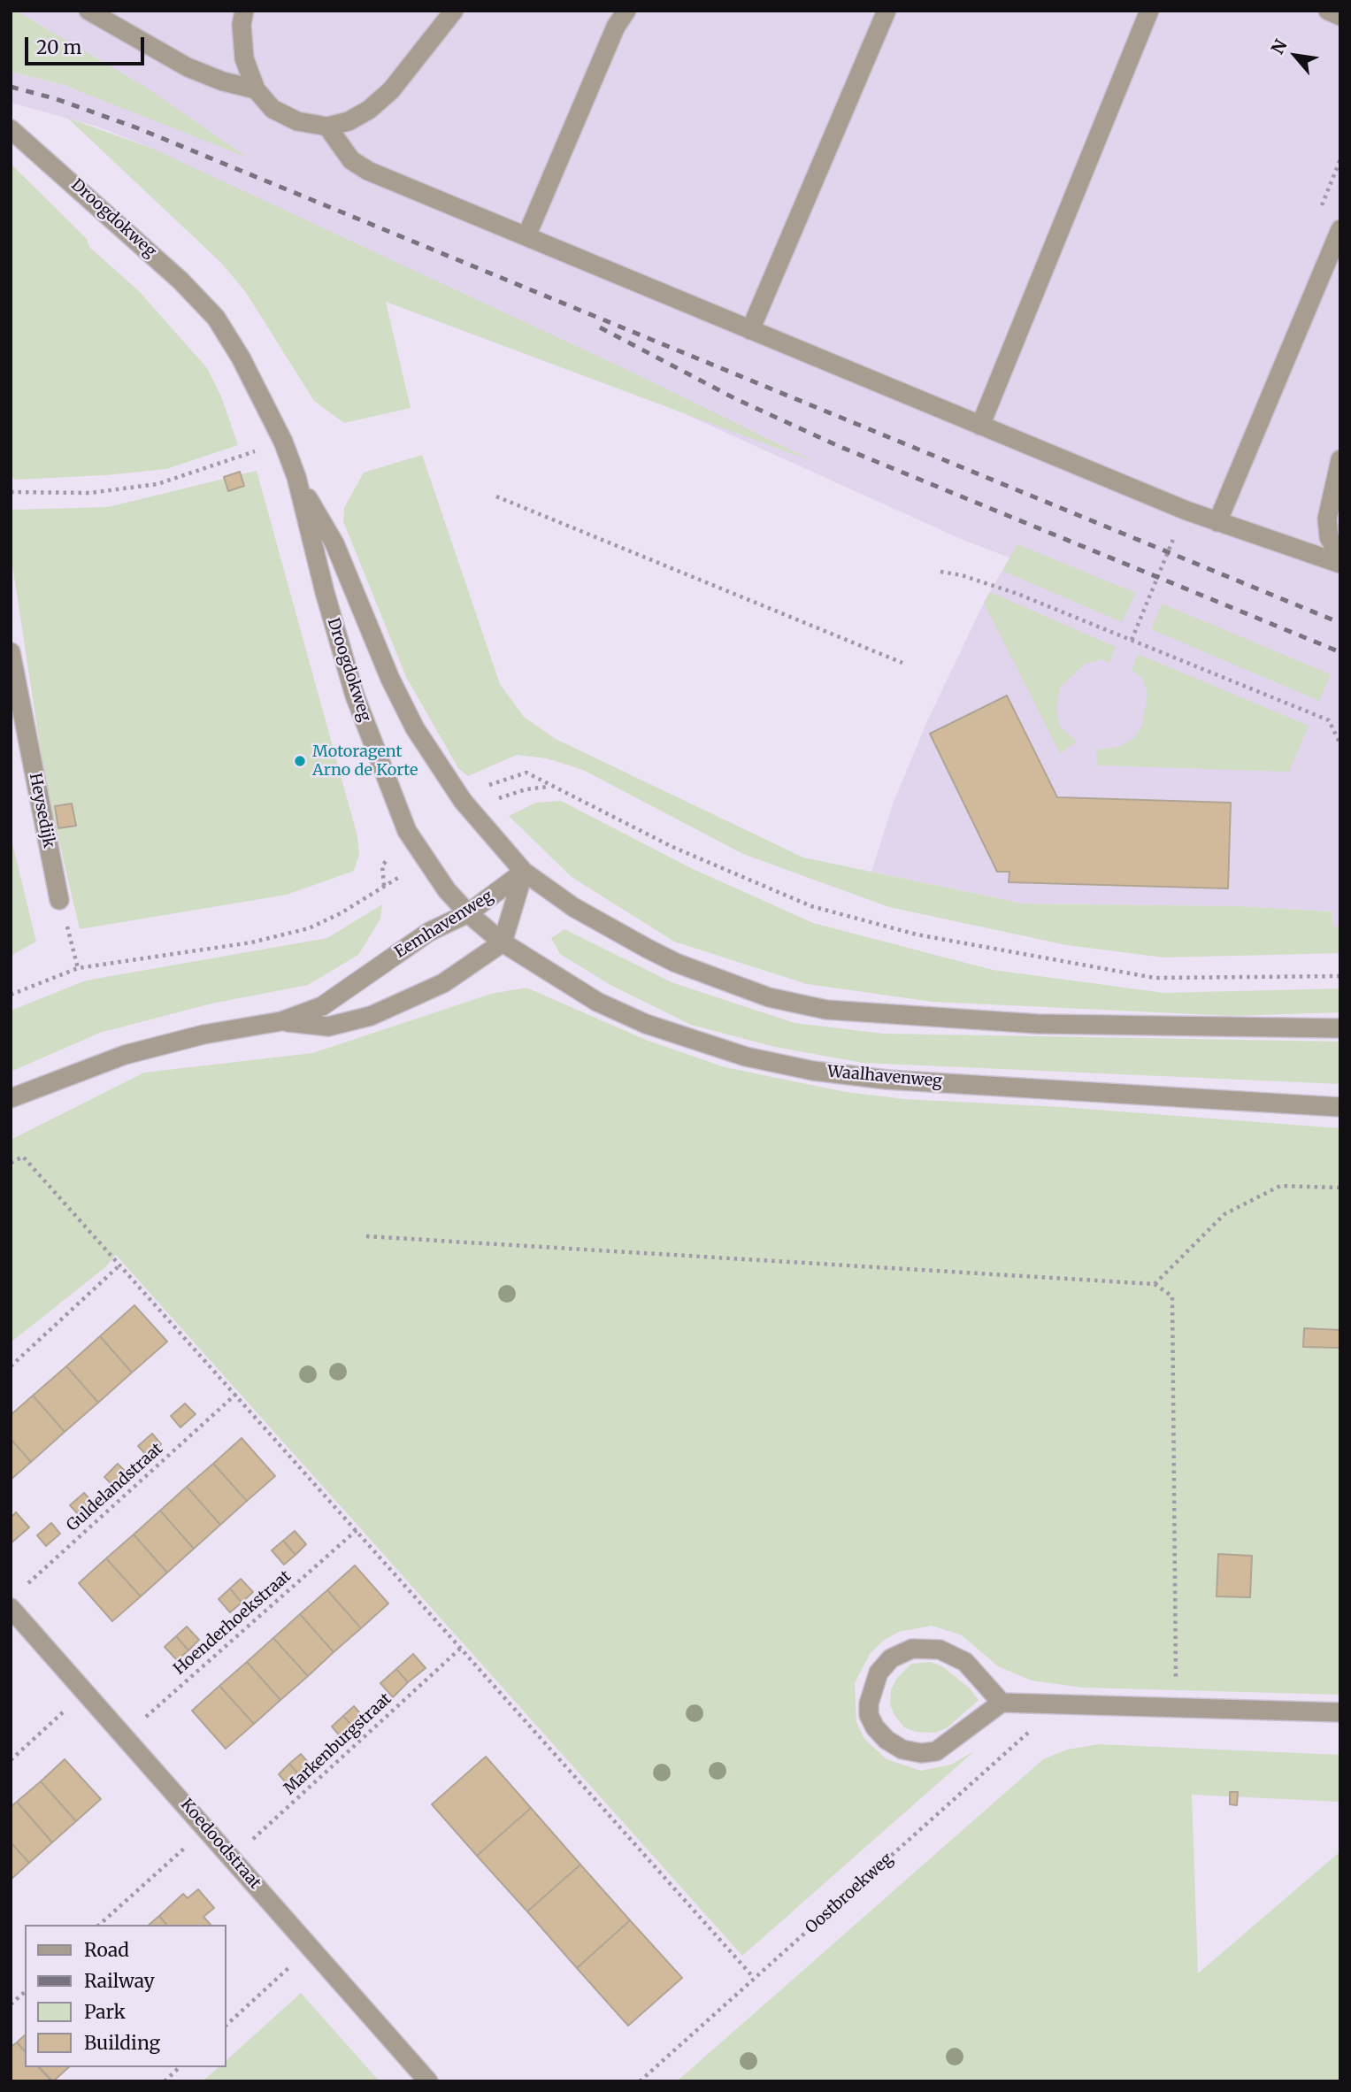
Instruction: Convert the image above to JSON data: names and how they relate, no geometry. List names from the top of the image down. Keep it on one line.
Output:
{"streets":{"street":["Droogdokweg","Heysedijk","Eemhavenweg","Waalhavenweg","Koedoodstraat"],"path":["Guldelandstraat","Hoenderhoekstraat","Markenburgstraat","Oostbroekweg"]},"crossings":[["Droogdokweg","Eemhavenweg"],["Droogdokweg","Waalhavenweg"],["Eemhavenweg","Waalhavenweg"],["Guldelandstraat","Koedoodstraat"],["Hoenderhoekstraat","Koedoodstraat"],["Markenburgstraat","Koedoodstraat"]],"places":["Motoragent Arno de Korte"],"legend":["Road","Railway","Park","Building"],"scale_bar":"20 m","north":"top left"}
